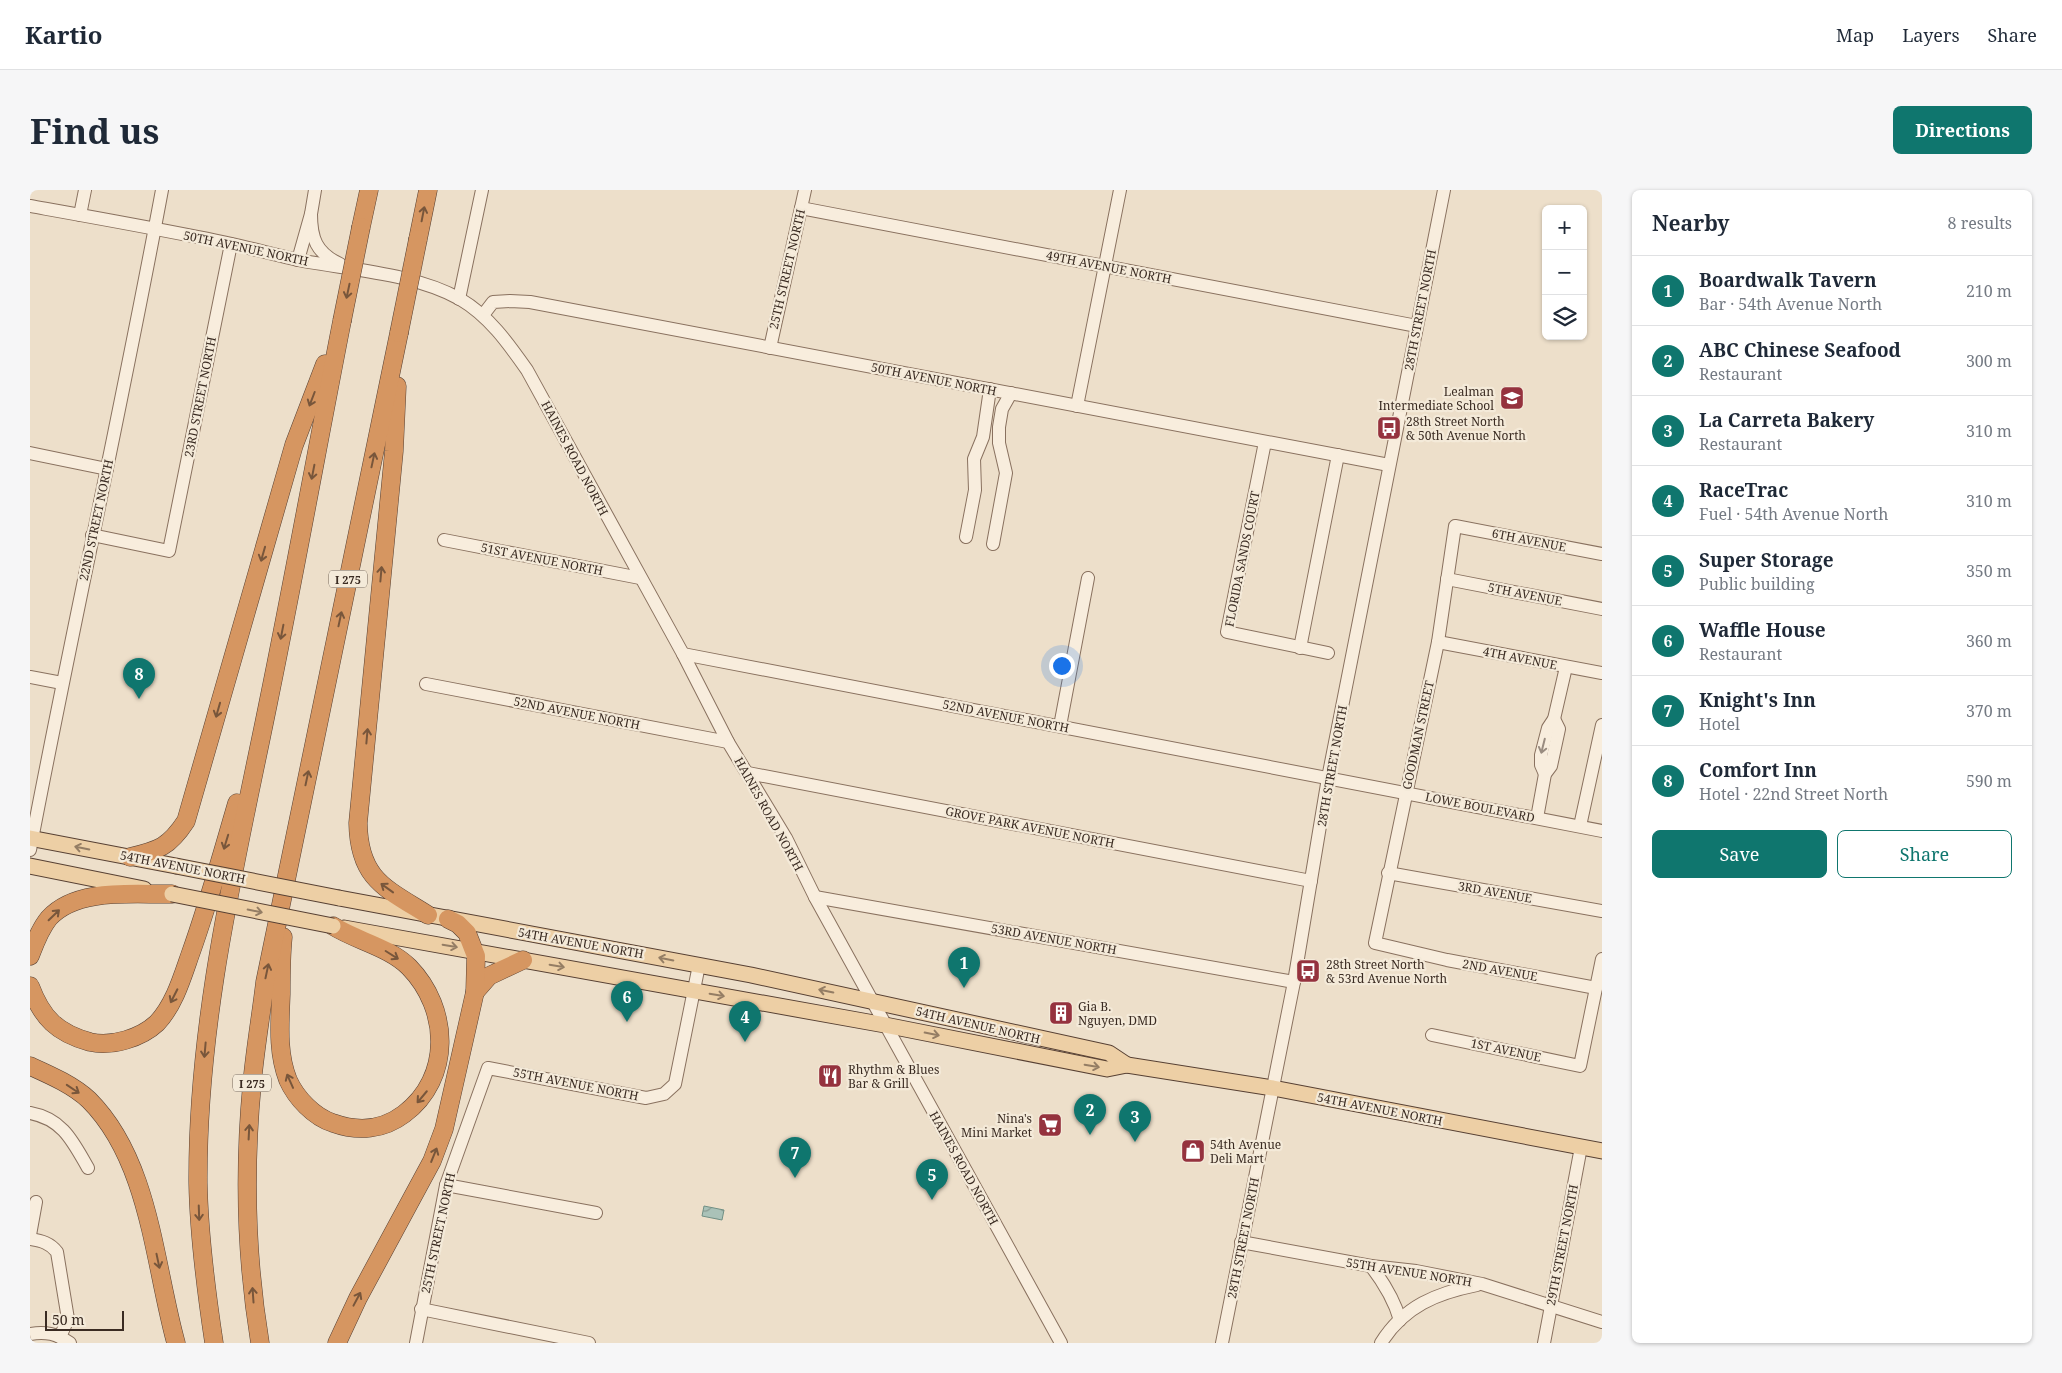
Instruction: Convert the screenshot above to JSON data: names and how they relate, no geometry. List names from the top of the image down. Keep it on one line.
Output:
{"streets":{"highway":["I 275"],"main road":["54TH AVENUE NORTH"],"street":["50TH AVENUE NORTH","49TH AVENUE NORTH","25TH STREET NORTH","28TH STREET NORTH","23RD STREET NORTH","HAINES ROAD NORTH","22ND STREET NORTH","6TH AVENUE","51ST AVENUE NORTH","FLORIDA SANDS COURT","5TH AVENUE","4TH AVENUE","52ND AVENUE NORTH","GOODMAN STREET","LOWE BOULEVARD","GROVE PARK AVENUE NORTH","3RD AVENUE","53RD AVENUE NORTH","2ND AVENUE","1ST AVENUE","55TH AVENUE NORTH","29TH STREET NORTH"]},"crossings":[["50TH AVENUE NORTH","25TH STREET NORTH"],["50TH AVENUE NORTH","28TH STREET NORTH"],["50TH AVENUE NORTH","23RD STREET NORTH"],["50TH AVENUE NORTH","HAINES ROAD NORTH"],["50TH AVENUE NORTH","22ND STREET NORTH"],["50TH AVENUE NORTH","FLORIDA SANDS COURT"],["49TH AVENUE NORTH","25TH STREET NORTH"],["49TH AVENUE NORTH","28TH STREET NORTH"],["25TH STREET NORTH","55TH AVENUE NORTH"],["28TH STREET NORTH","52ND AVENUE NORTH"],["28TH STREET NORTH","LOWE BOULEVARD"],["28TH STREET NORTH","GROVE PARK AVENUE NORTH"],["28TH STREET NORTH","54TH AVENUE NORTH"],["28TH STREET NORTH","53RD AVENUE NORTH"],["28TH STREET NORTH","55TH AVENUE NORTH"],["23RD STREET NORTH","22ND STREET NORTH"],["HAINES ROAD NORTH","51ST AVENUE NORTH"],["HAINES ROAD NORTH","52ND AVENUE NORTH"],["HAINES ROAD NORTH","GROVE PARK AVENUE NORTH"],["HAINES ROAD NORTH","54TH AVENUE NORTH"],["HAINES ROAD NORTH","53RD AVENUE NORTH"],["22ND STREET NORTH","54TH AVENUE NORTH"],["6TH AVENUE","GOODMAN STREET"],["5TH AVENUE","GOODMAN STREET"],["4TH AVENUE","GOODMAN STREET"],["52ND AVENUE NORTH","LOWE BOULEVARD"],["GOODMAN STREET","LOWE BOULEVARD"],["GOODMAN STREET","3RD AVENUE"],["GOODMAN STREET","2ND AVENUE"],["54TH AVENUE NORTH","55TH AVENUE NORTH"],["54TH AVENUE NORTH","29TH STREET NORTH"],["2ND AVENUE","1ST AVENUE"],["55TH AVENUE NORTH","29TH STREET NORTH"]],"places":{"school or university":["Lealman Intermediate School"],"bus stop":["28th Street North & 50th Avenue North","28th Street North & 53rd Avenue North"],"building":["Gia B. Nguyen, DMD"],"restaurant":["Rhythm & Blues Bar & Grill"],"supermarket":["Nina's Mini Market"],"shop":["54th Avenue Deli Mart"]},"scale_bar":"50 m","page":{"header":"Kartio","nav":["Map","Layers","Share"],"buttons":["Directions",["Save","Share"]],"title":"Find us","heading":["Nearby","8 results"],"map_buttons":["+","−"],"list":[{"mark":"1","name":"Boardwalk Tavern","note":"Bar · 54th Avenue North","value":"210 m"},{"mark":"2","name":"ABC Chinese Seafood","note":"Restaurant","value":"300 m"},{"mark":"3","name":"La Carreta Bakery","note":"Restaurant","value":"310 m"},{"mark":"4","name":"RaceTrac","note":"Fuel · 54th Avenue North","value":"310 m"},{"mark":"5","name":"Super Storage","note":"Public building","value":"350 m"},{"mark":"6","name":"Waffle House","note":"Restaurant","value":"360 m"},{"mark":"7","name":"Knight's Inn","note":"Hotel","value":"370 m"},{"mark":"8","name":"Comfort Inn","note":"Hotel · 22nd Street North","value":"590 m"}],"pins":["8","1","6","4","2","3","7","5"],"scale":"50 m"}}
